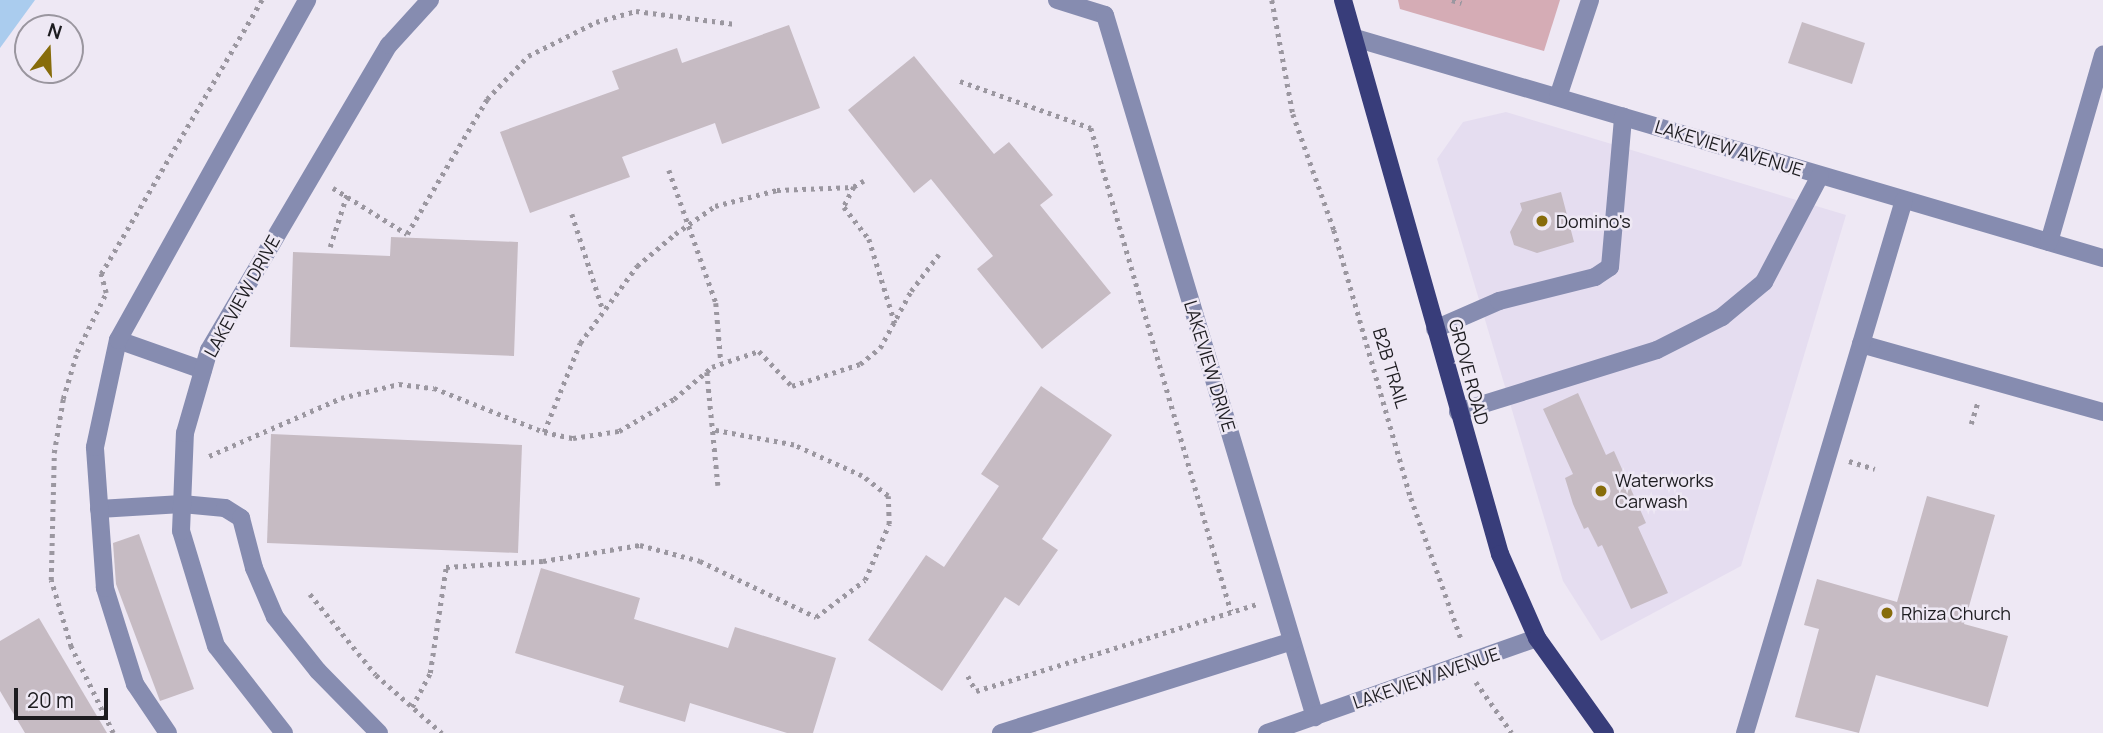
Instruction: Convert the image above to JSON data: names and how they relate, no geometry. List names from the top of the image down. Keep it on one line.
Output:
{"streets":{"main road":["GROVE ROAD"],"street":["LAKEVIEW AVENUE","LAKEVIEW DRIVE"],"path":["B2B TRAIL"]},"crossings":[["LAKEVIEW AVENUE","LAKEVIEW DRIVE"],["LAKEVIEW AVENUE","B2B TRAIL"],["LAKEVIEW AVENUE","GROVE ROAD"]],"places":["Domino's","Waterworks Carwash","Rhiza Church"],"scale_bar":"20 m","north":"top"}
